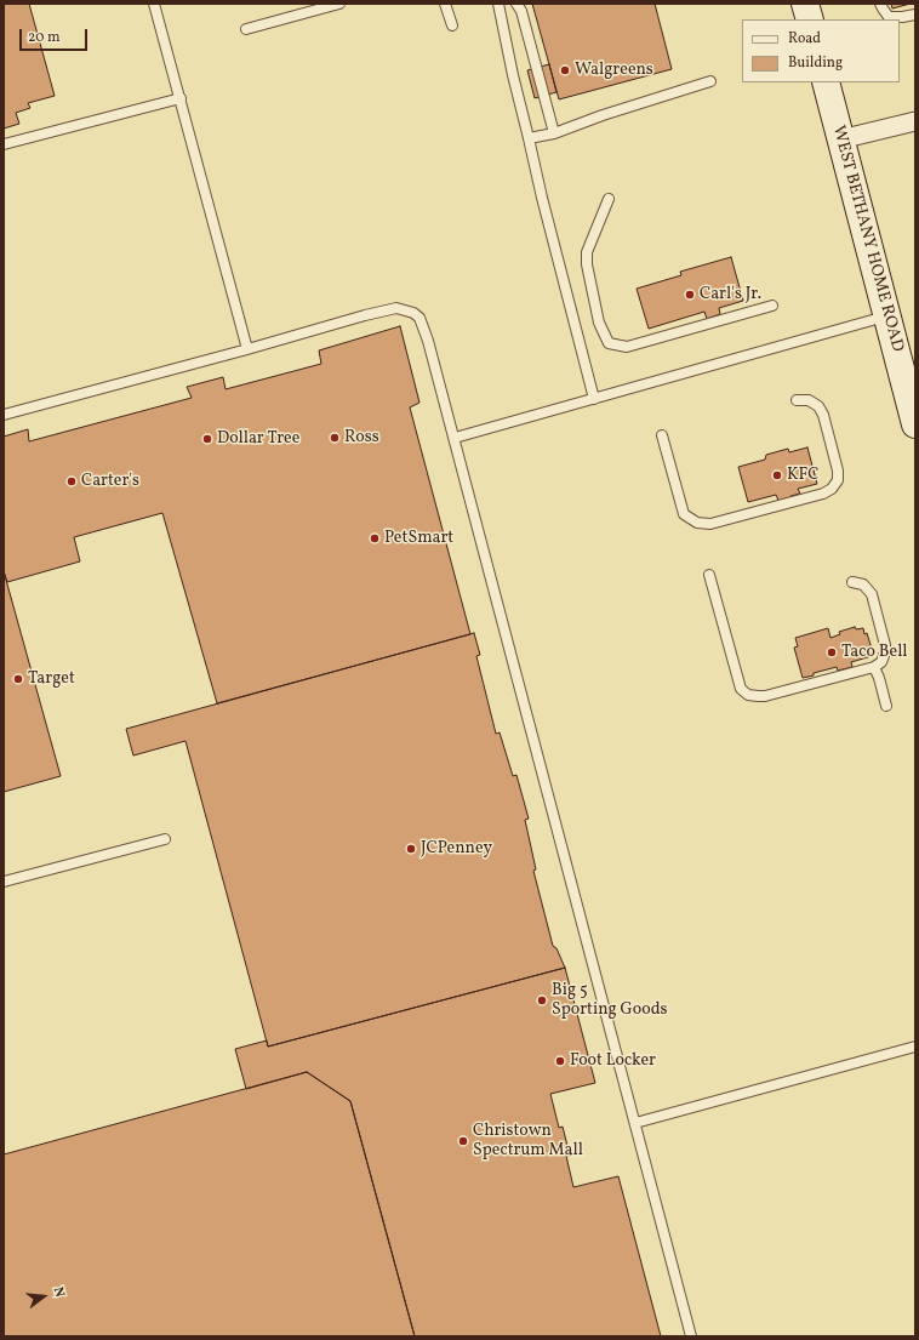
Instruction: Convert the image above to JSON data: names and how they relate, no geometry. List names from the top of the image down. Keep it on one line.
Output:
{"streets":{"main road":["WEST BETHANY HOME ROAD"]},"places":["Walgreens","Carl's Jr.","Ross","Dollar Tree","KFC","Carter's","PetSmart","Taco Bell","Target","JCPenney","Big 5 Sporting Goods","Foot Locker","Christown Spectrum Mall"],"legend":["Road","Building"],"scale_bar":"20 m","north":"right"}
